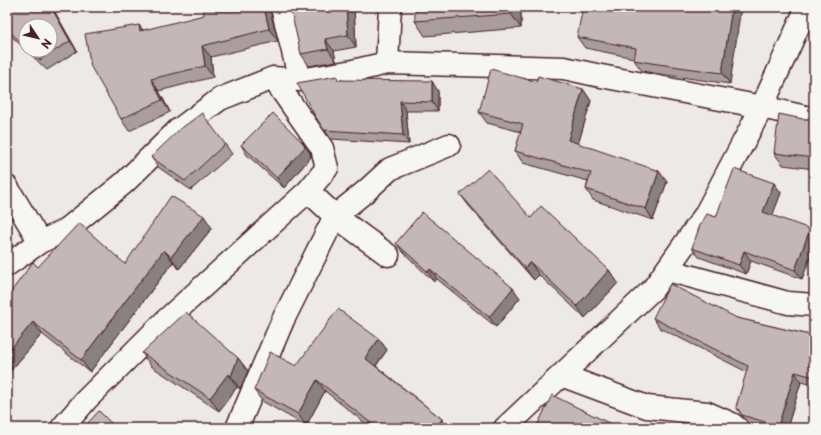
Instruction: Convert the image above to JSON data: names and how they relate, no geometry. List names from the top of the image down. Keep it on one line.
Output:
{"north":"bottom right"}
